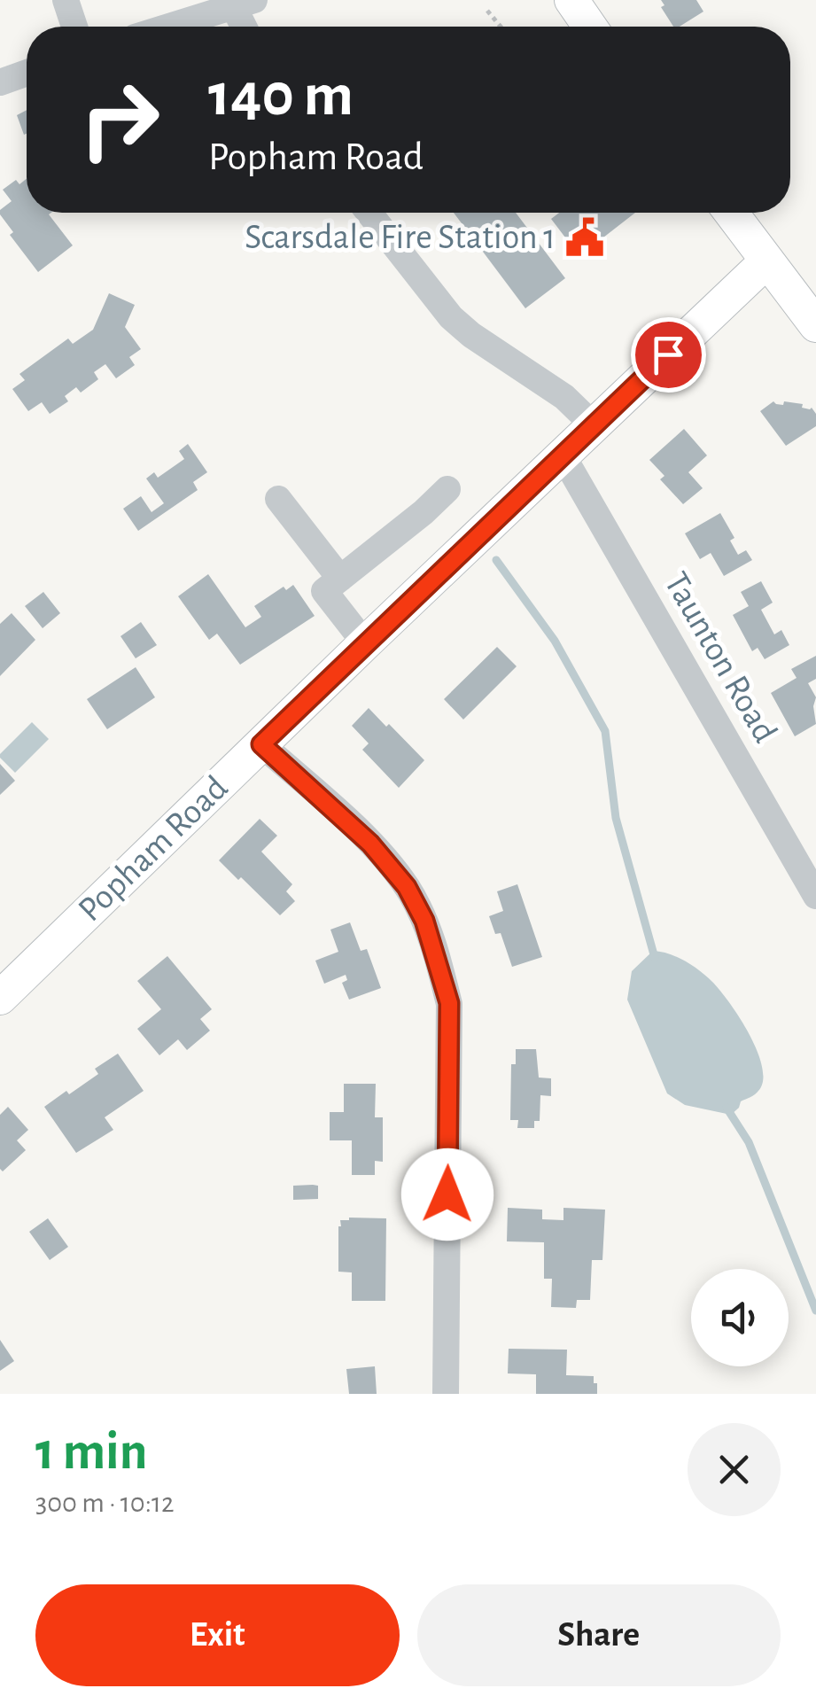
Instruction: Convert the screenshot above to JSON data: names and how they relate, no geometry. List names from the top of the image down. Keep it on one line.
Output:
{"streets":{"main road":["Popham Road"],"street":["Taunton Road"]},"crossings":[["Taunton Road","Popham Road"]],"places":{"public building":["Scarsdale Fire Station 1"]},"page":{"turn":["140 m","Popham Road"],"heading":["1 min","300 m · 10:12"],"buttons":["Exit","Share"]}}
